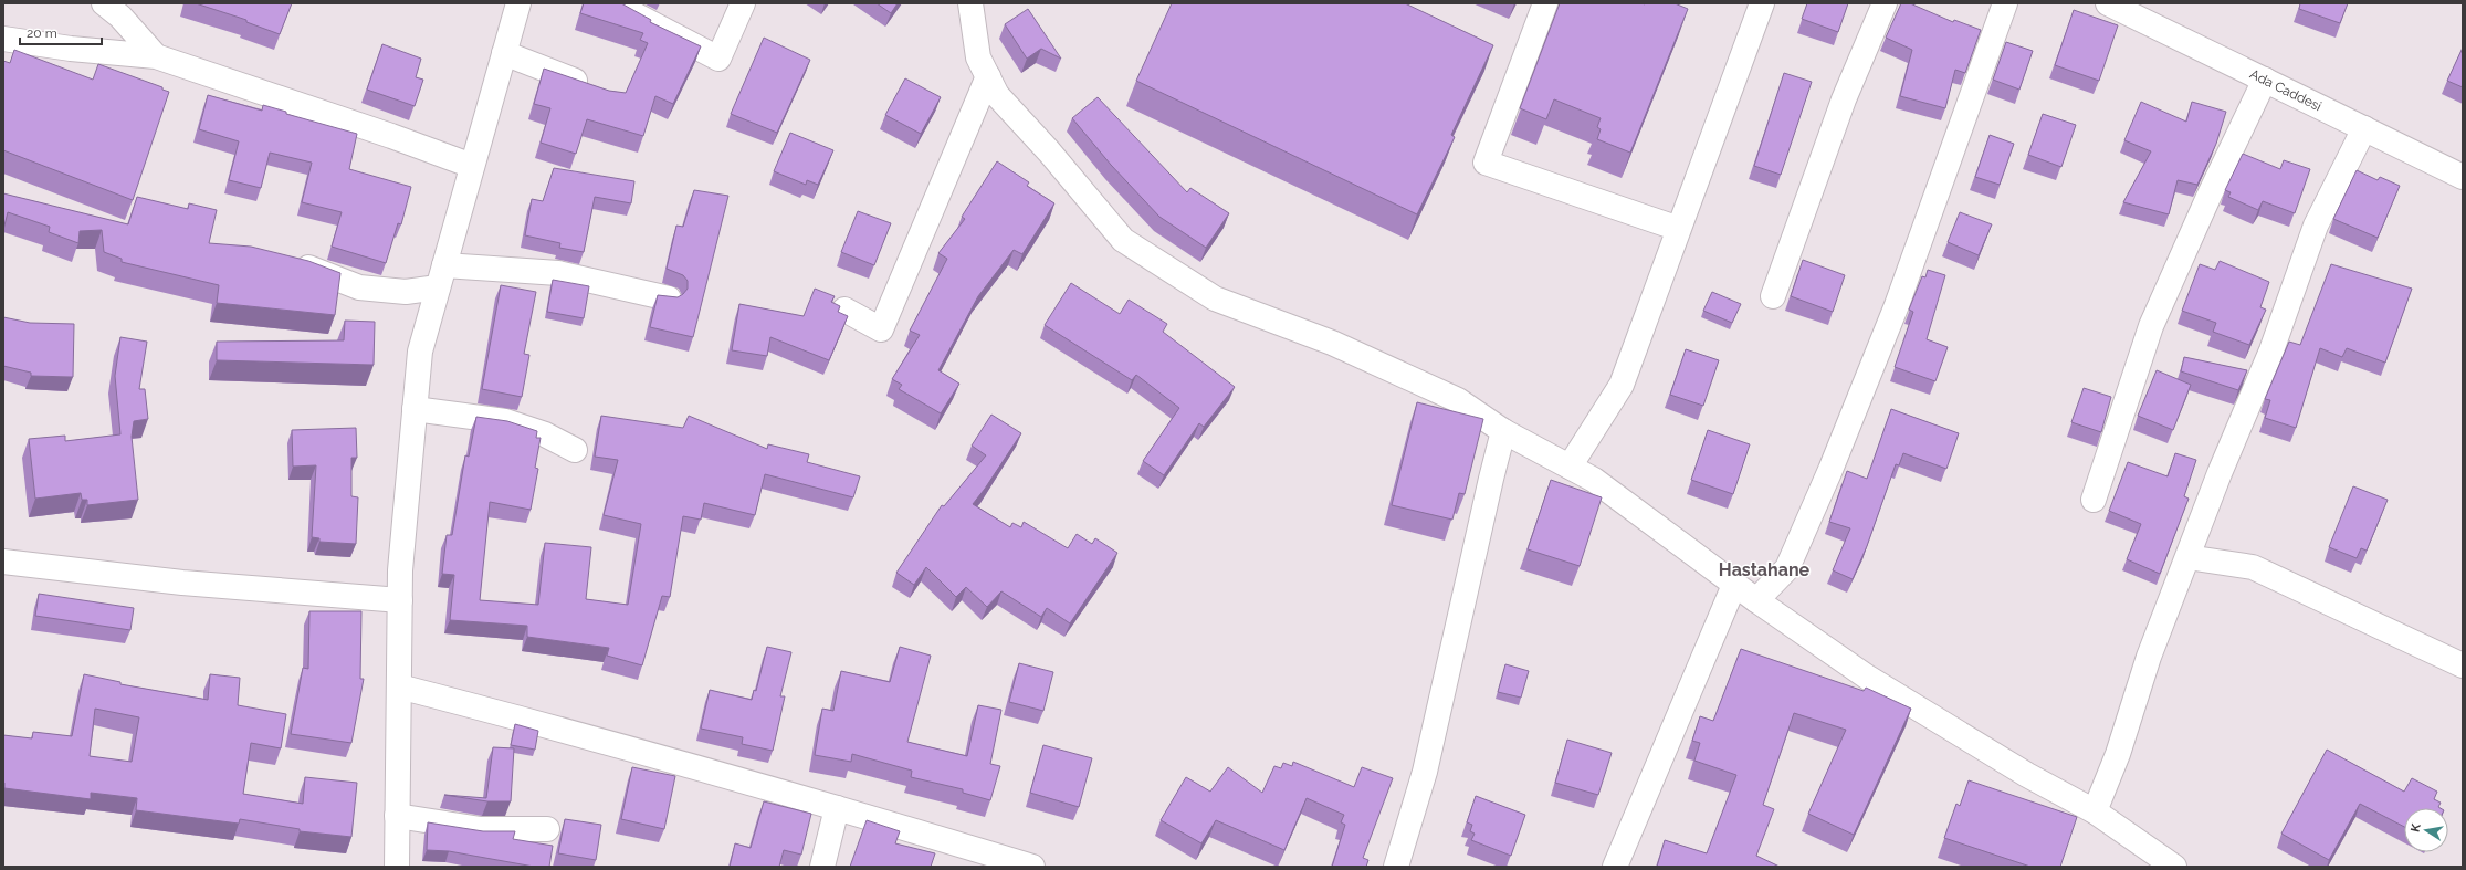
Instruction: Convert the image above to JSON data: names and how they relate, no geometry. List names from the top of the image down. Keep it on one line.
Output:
{"streets":{"street":["Ada Caddesi"]},"districts":["Hastahane"],"scale_bar":"20 m","north":"left"}
